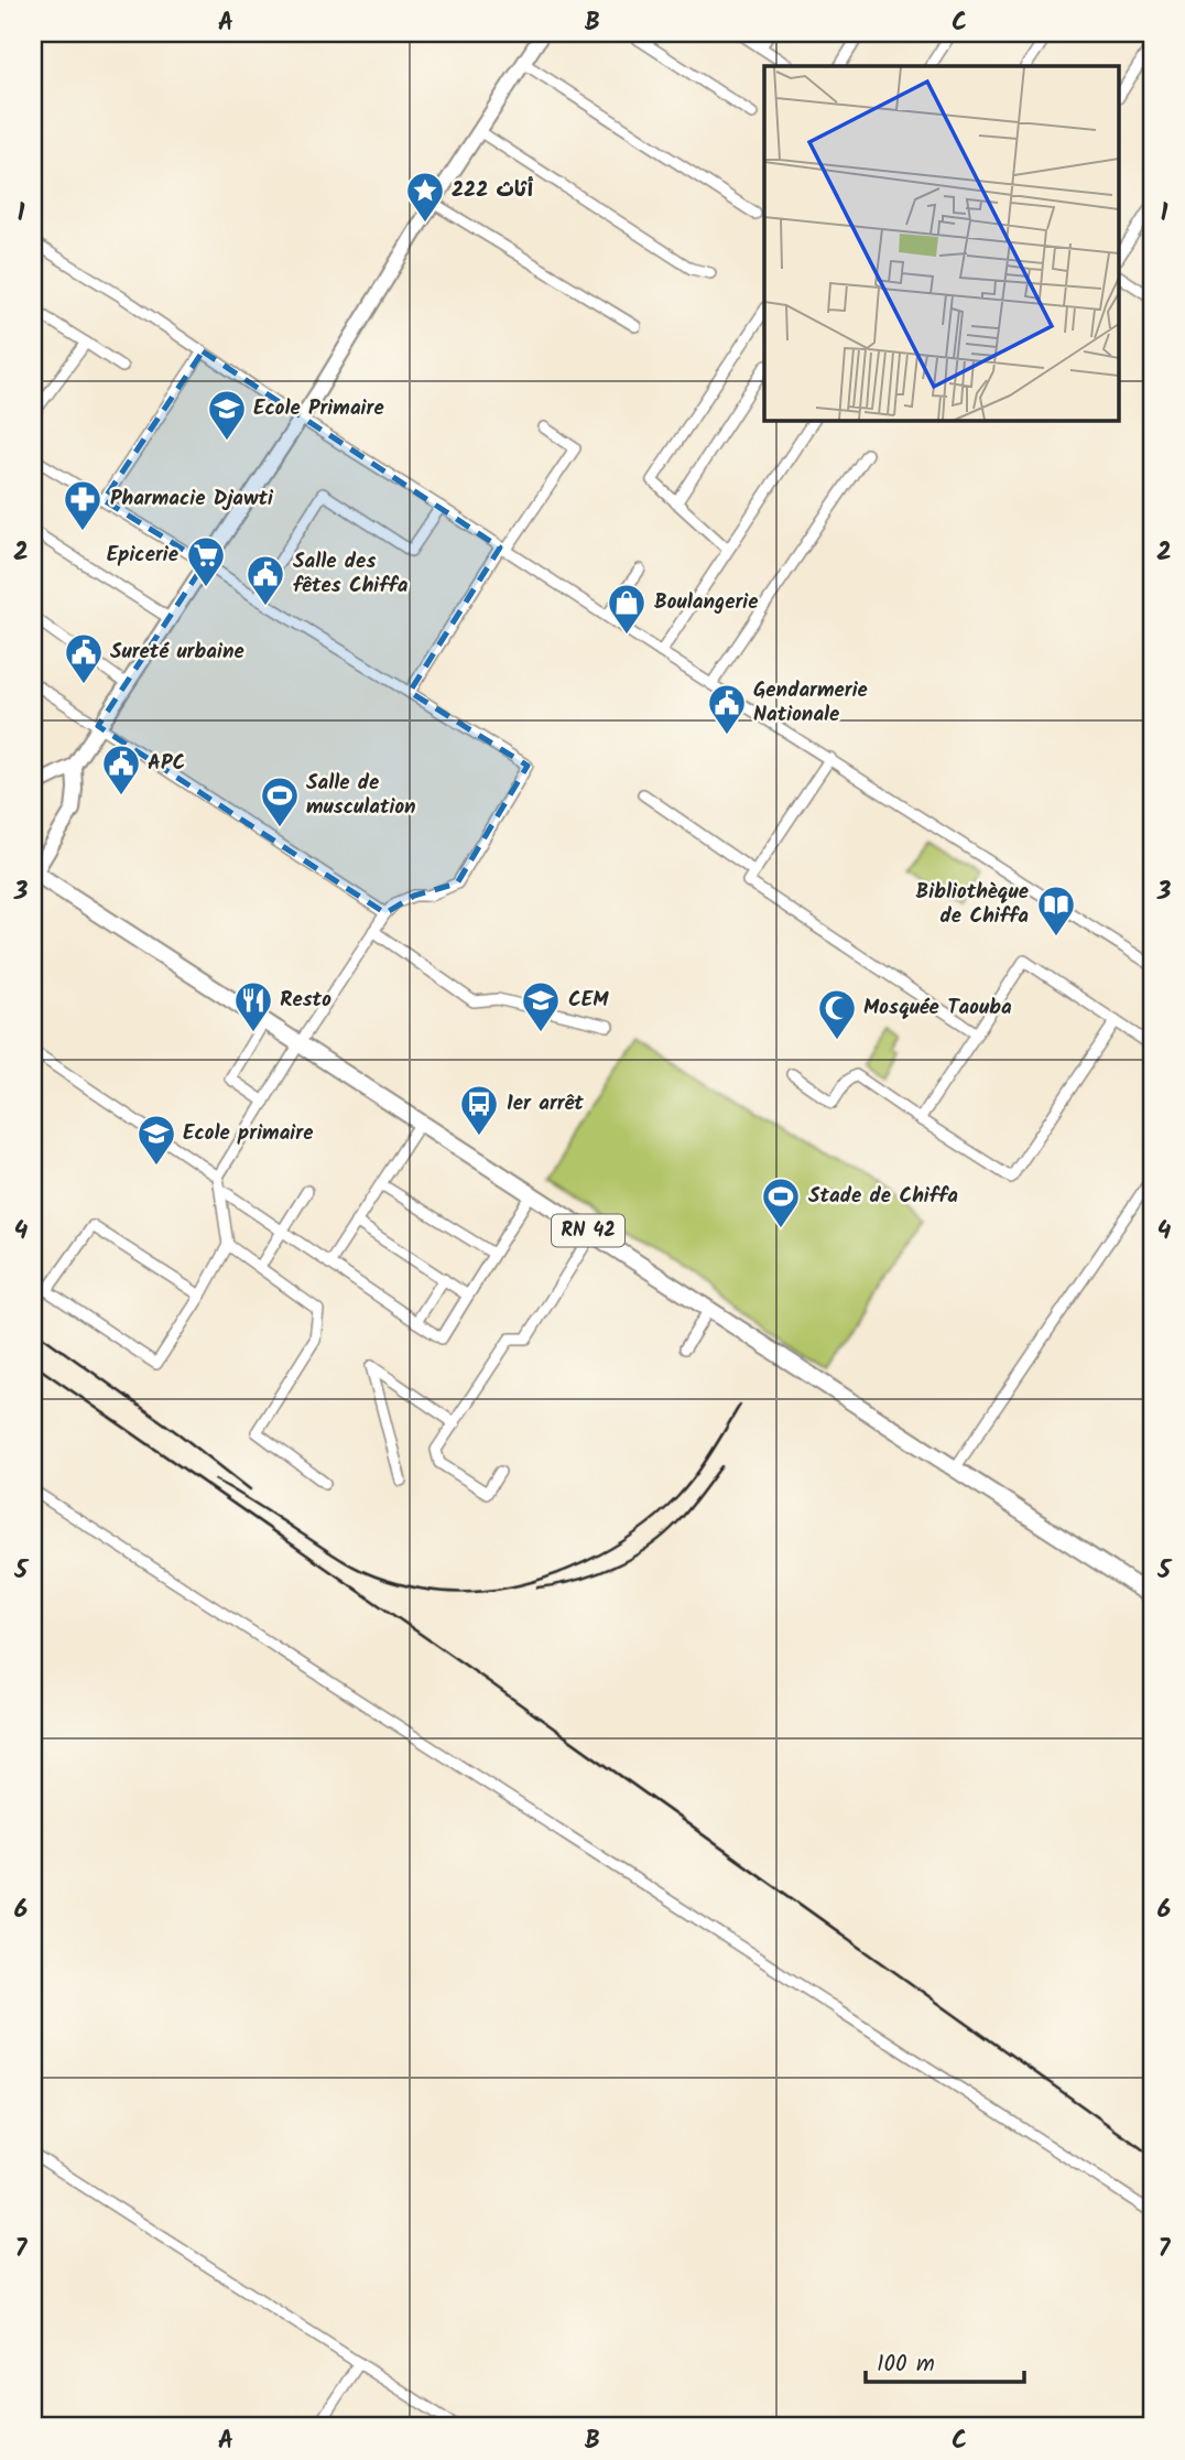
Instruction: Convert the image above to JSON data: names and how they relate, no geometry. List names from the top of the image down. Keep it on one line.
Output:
{"streets":{"main road":["RN 42"]},"places":{"place":["أثاث 222"],"school or university":["Ecole Primaire","CEM","Ecole primaire"],"pharmacy":["Pharmacie Djawti"],"supermarket":["Epicerie"],"public building":["Salle des fêtes Chiffa","Sureté urbaine","Gendarmerie Nationale","APC"],"shop":["Boulangerie"],"sports":["Salle de musculation","Stade de Chiffa"],"library":["Bibliothèque de Chiffa"],"restaurant":["Resto"],"mosque":["Mosquée Taouba"],"bus stop":["1er arrêt"]},"scale_bar":"100 m","grid":{"columns":["A","B","C"],"rows":["1","2","3","4","5","6","7"]}}
